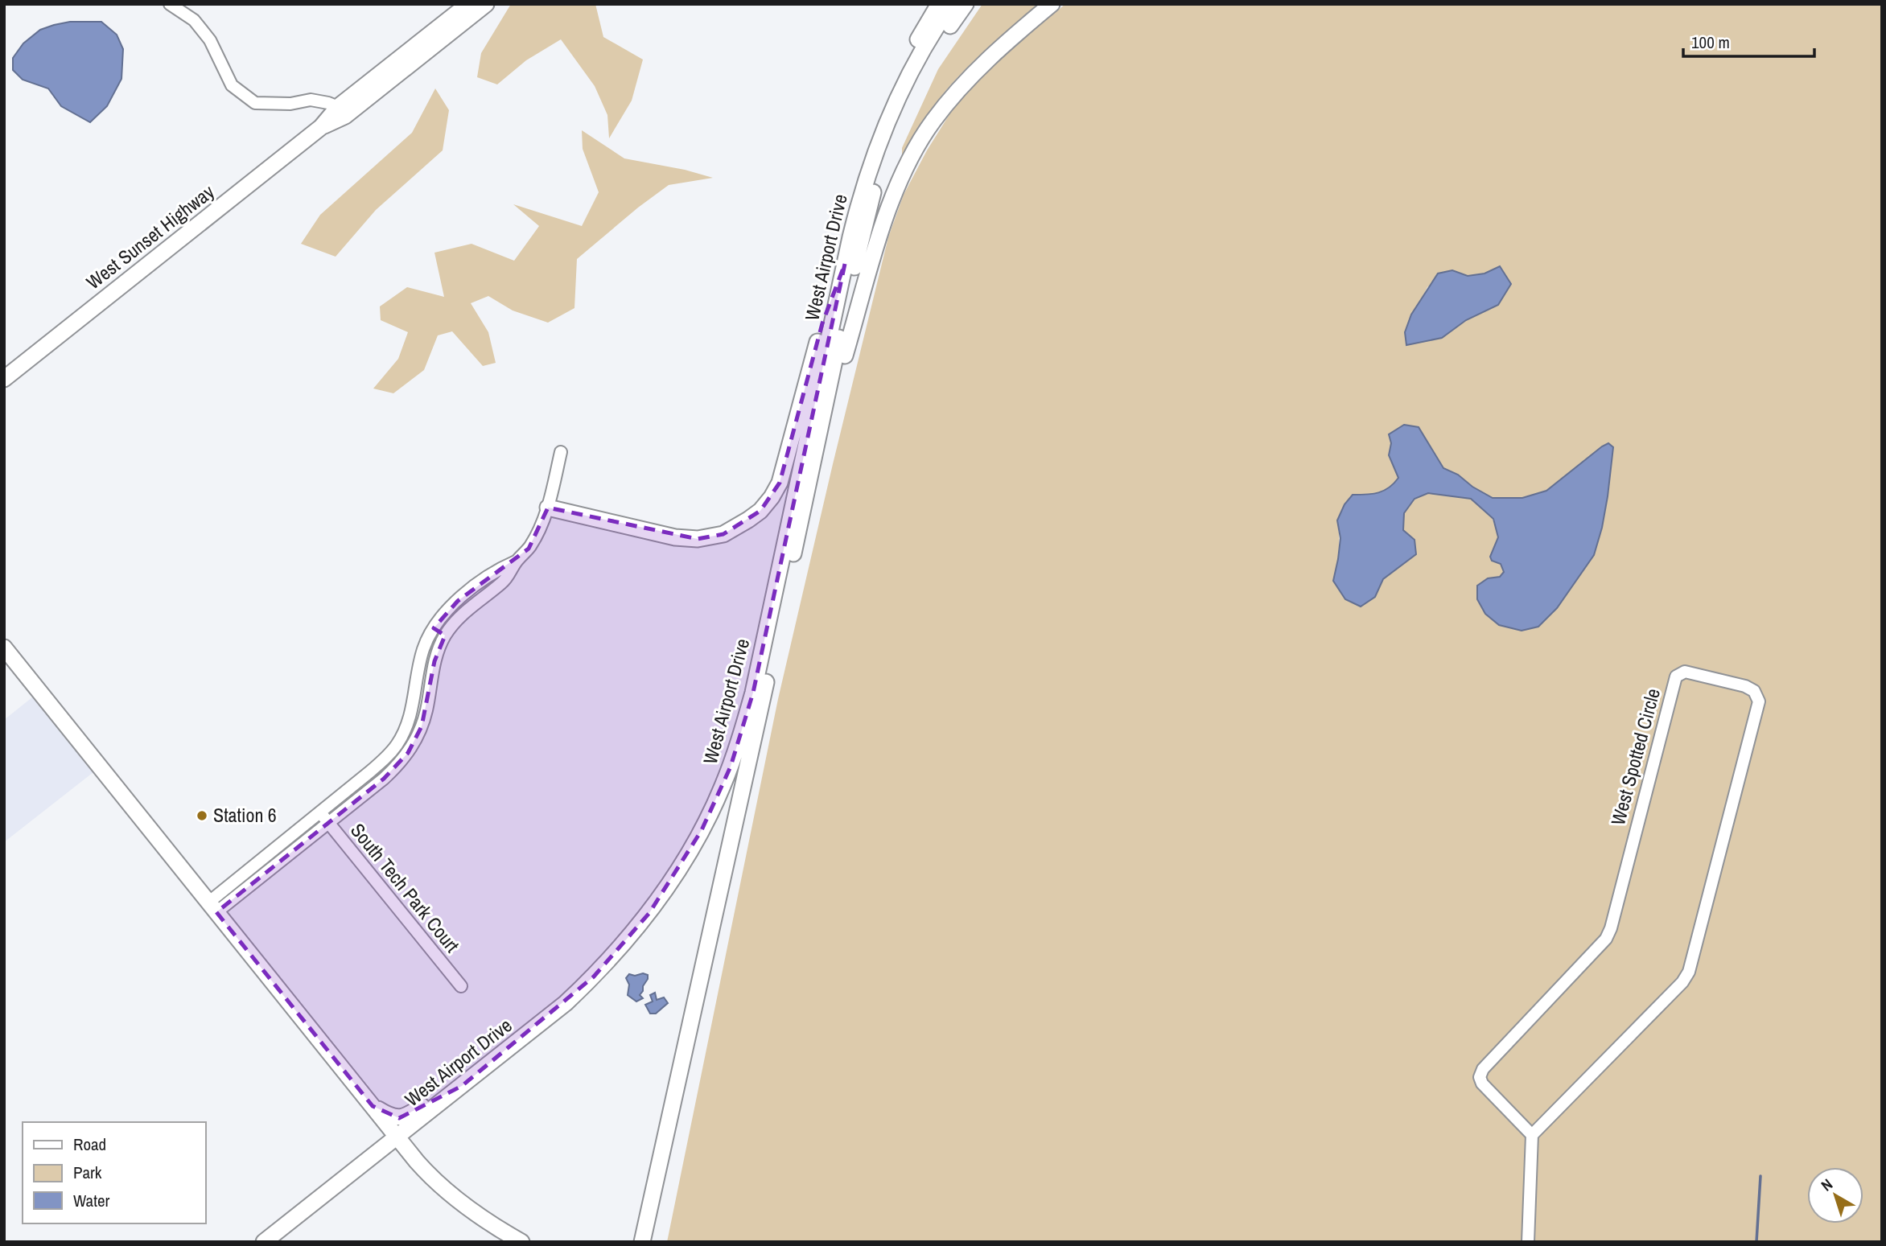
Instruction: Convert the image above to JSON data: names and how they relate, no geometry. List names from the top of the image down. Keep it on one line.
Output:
{"streets":{"main road":["West Sunset Highway","West Airport Drive"],"street":["West Spotted Circle","South Tech Park Court"]},"places":["Station 6"],"legend":["Road","Park","Water"],"scale_bar":"100 m","north":"top left"}
